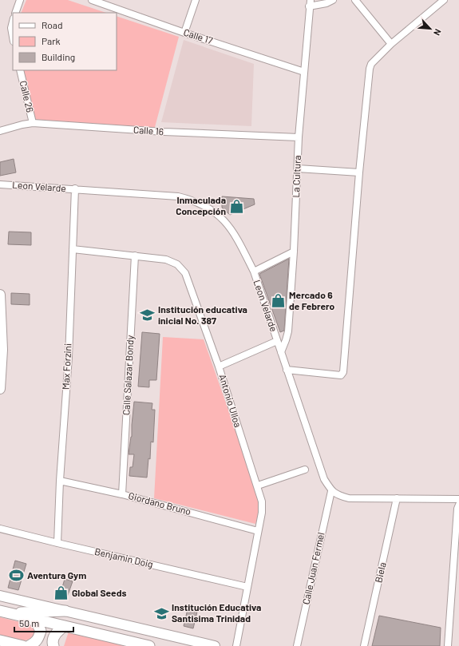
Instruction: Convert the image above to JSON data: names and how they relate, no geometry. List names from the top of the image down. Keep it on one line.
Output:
{"streets":{"street":["Calle 17","Calle 26","Calle 16","La Cultura","Leon Velarde","Max Forzini","Calle Salazar Bondy","Antonio Ulloa","Giordano Bruno","Benjamin Doig","Calle Juan Fermel","Biela"]},"crossings":[["Calle 17","La Cultura"],["Calle 26","Calle 16"],["Calle 16","La Cultura"],["La Cultura","Leon Velarde"],["Leon Velarde","Max Forzini"],["Leon Velarde","Calle Juan Fermel"],["Max Forzini","Antonio Ulloa"],["Max Forzini","Giordano Bruno"],["Max Forzini","Benjamin Doig"],["Calle Salazar Bondy","Antonio Ulloa"],["Calle Salazar Bondy","Giordano Bruno"],["Antonio Ulloa","Giordano Bruno"],["Antonio Ulloa","Benjamin Doig"]],"places":{"shop":["Inmaculada Concepción","Mercado 6 de Febrero","Global Seeds"],"school or university":["Institución educativa inicial No. 387","Institución Educativa Santisima Trinidad"],"sports":["Aventura Gym"]},"legend":["Road","Park","Building"],"scale_bar":"50 m","north":"bottom right"}
